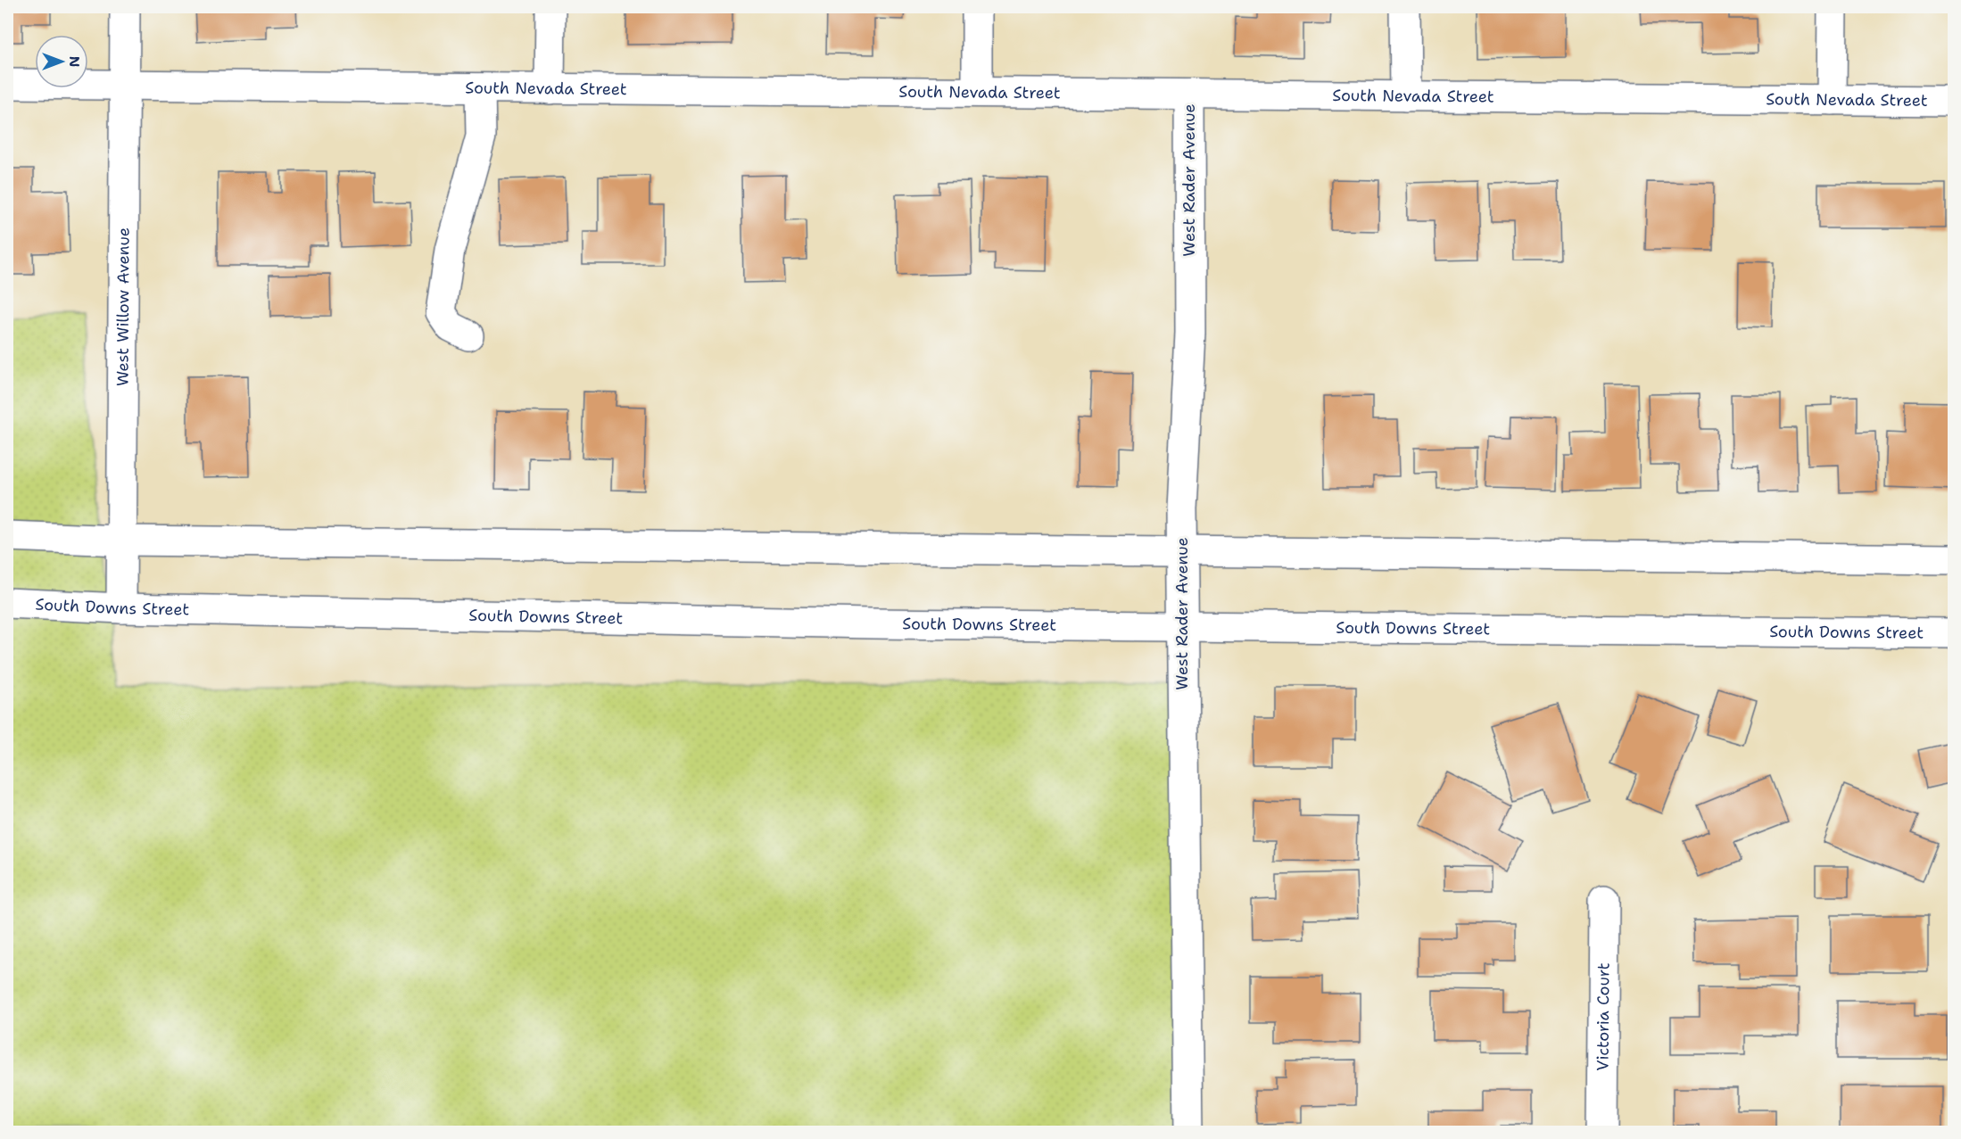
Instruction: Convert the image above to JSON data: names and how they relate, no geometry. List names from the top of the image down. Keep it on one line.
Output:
{"streets":{"street":["South Nevada Street","West Rader Avenue","West Willow Avenue","South Downs Street","Victoria Court"]},"crossings":[["South Nevada Street","West Rader Avenue"],["South Nevada Street","West Willow Avenue"],["West Rader Avenue","South Downs Street"],["West Willow Avenue","South Downs Street"]],"north":"right"}
